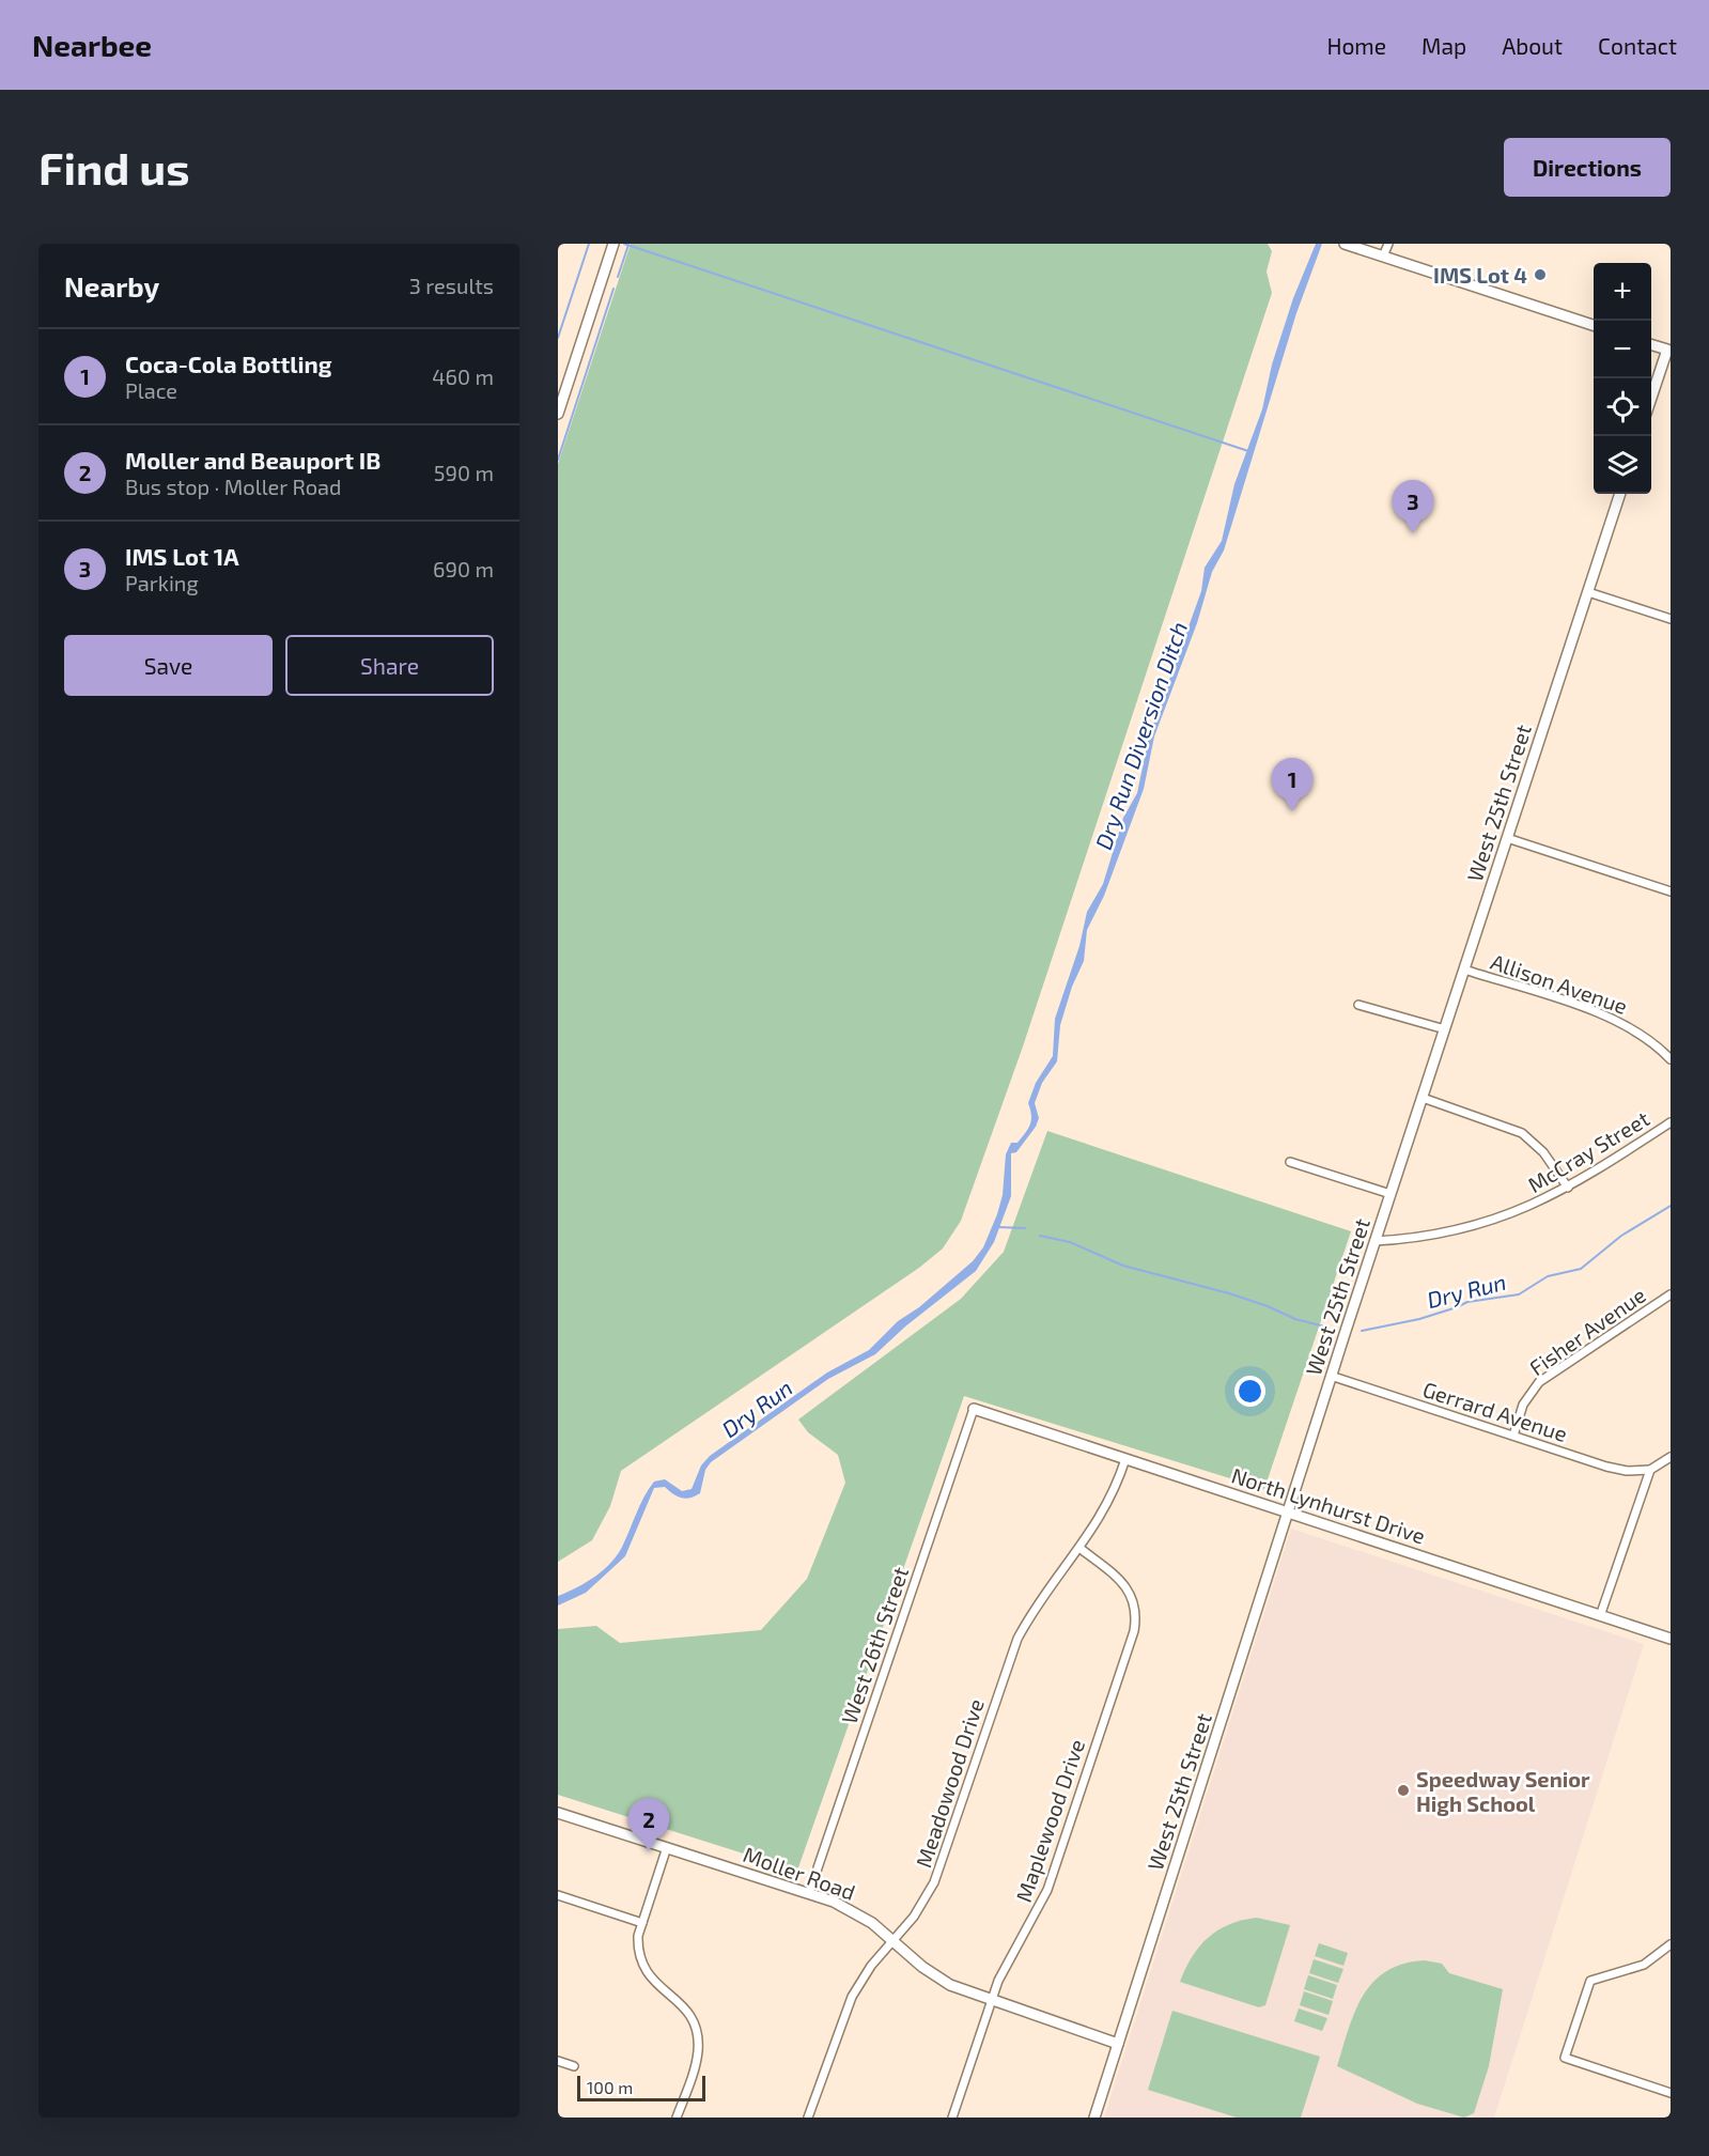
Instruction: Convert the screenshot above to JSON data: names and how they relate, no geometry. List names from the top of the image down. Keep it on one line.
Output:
{"streets":{"main road":["West 25th Street","North Lynhurst Drive","Moller Road"],"street":["Allison Avenue","McCray Street","Fisher Avenue","Gerrard Avenue","West 26th Street","Meadowood Drive","Maplewood Drive"]},"crossings":[["West 25th Street","Allison Avenue"],["West 25th Street","McCray Street"],["West 25th Street","Gerrard Avenue"],["West 25th Street","North Lynhurst Drive"],["West 25th Street","Moller Road"],["Fisher Avenue","Gerrard Avenue"],["North Lynhurst Drive","West 26th Street"],["North Lynhurst Drive","Meadowood Drive"],["West 26th Street","Moller Road"],["Meadowood Drive","Maplewood Drive"],["Meadowood Drive","Moller Road"],["Maplewood Drive","Moller Road"]],"water":["Dry Run Diversion Ditch","Dry Run"],"places":["IMS Lot 4","Speedway Senior High School"],"scale_bar":"100 m","page":{"header":"Nearbee","nav":["Home","Map","About","Contact"],"buttons":["Directions",["Save","Share"]],"title":"Find us","heading":["Nearby","3 results"],"map_buttons":["+","−"],"list":[{"mark":"1","name":"Coca-Cola Bottling","note":"Place","value":"460 m"},{"mark":"2","name":"Moller and Beauport IB","note":"Bus stop · Moller Road","value":"590 m"},{"mark":"3","name":"IMS Lot 1A","note":"Parking","value":"690 m"}],"pins":["3","1","2"],"scale":"100 m"}}
